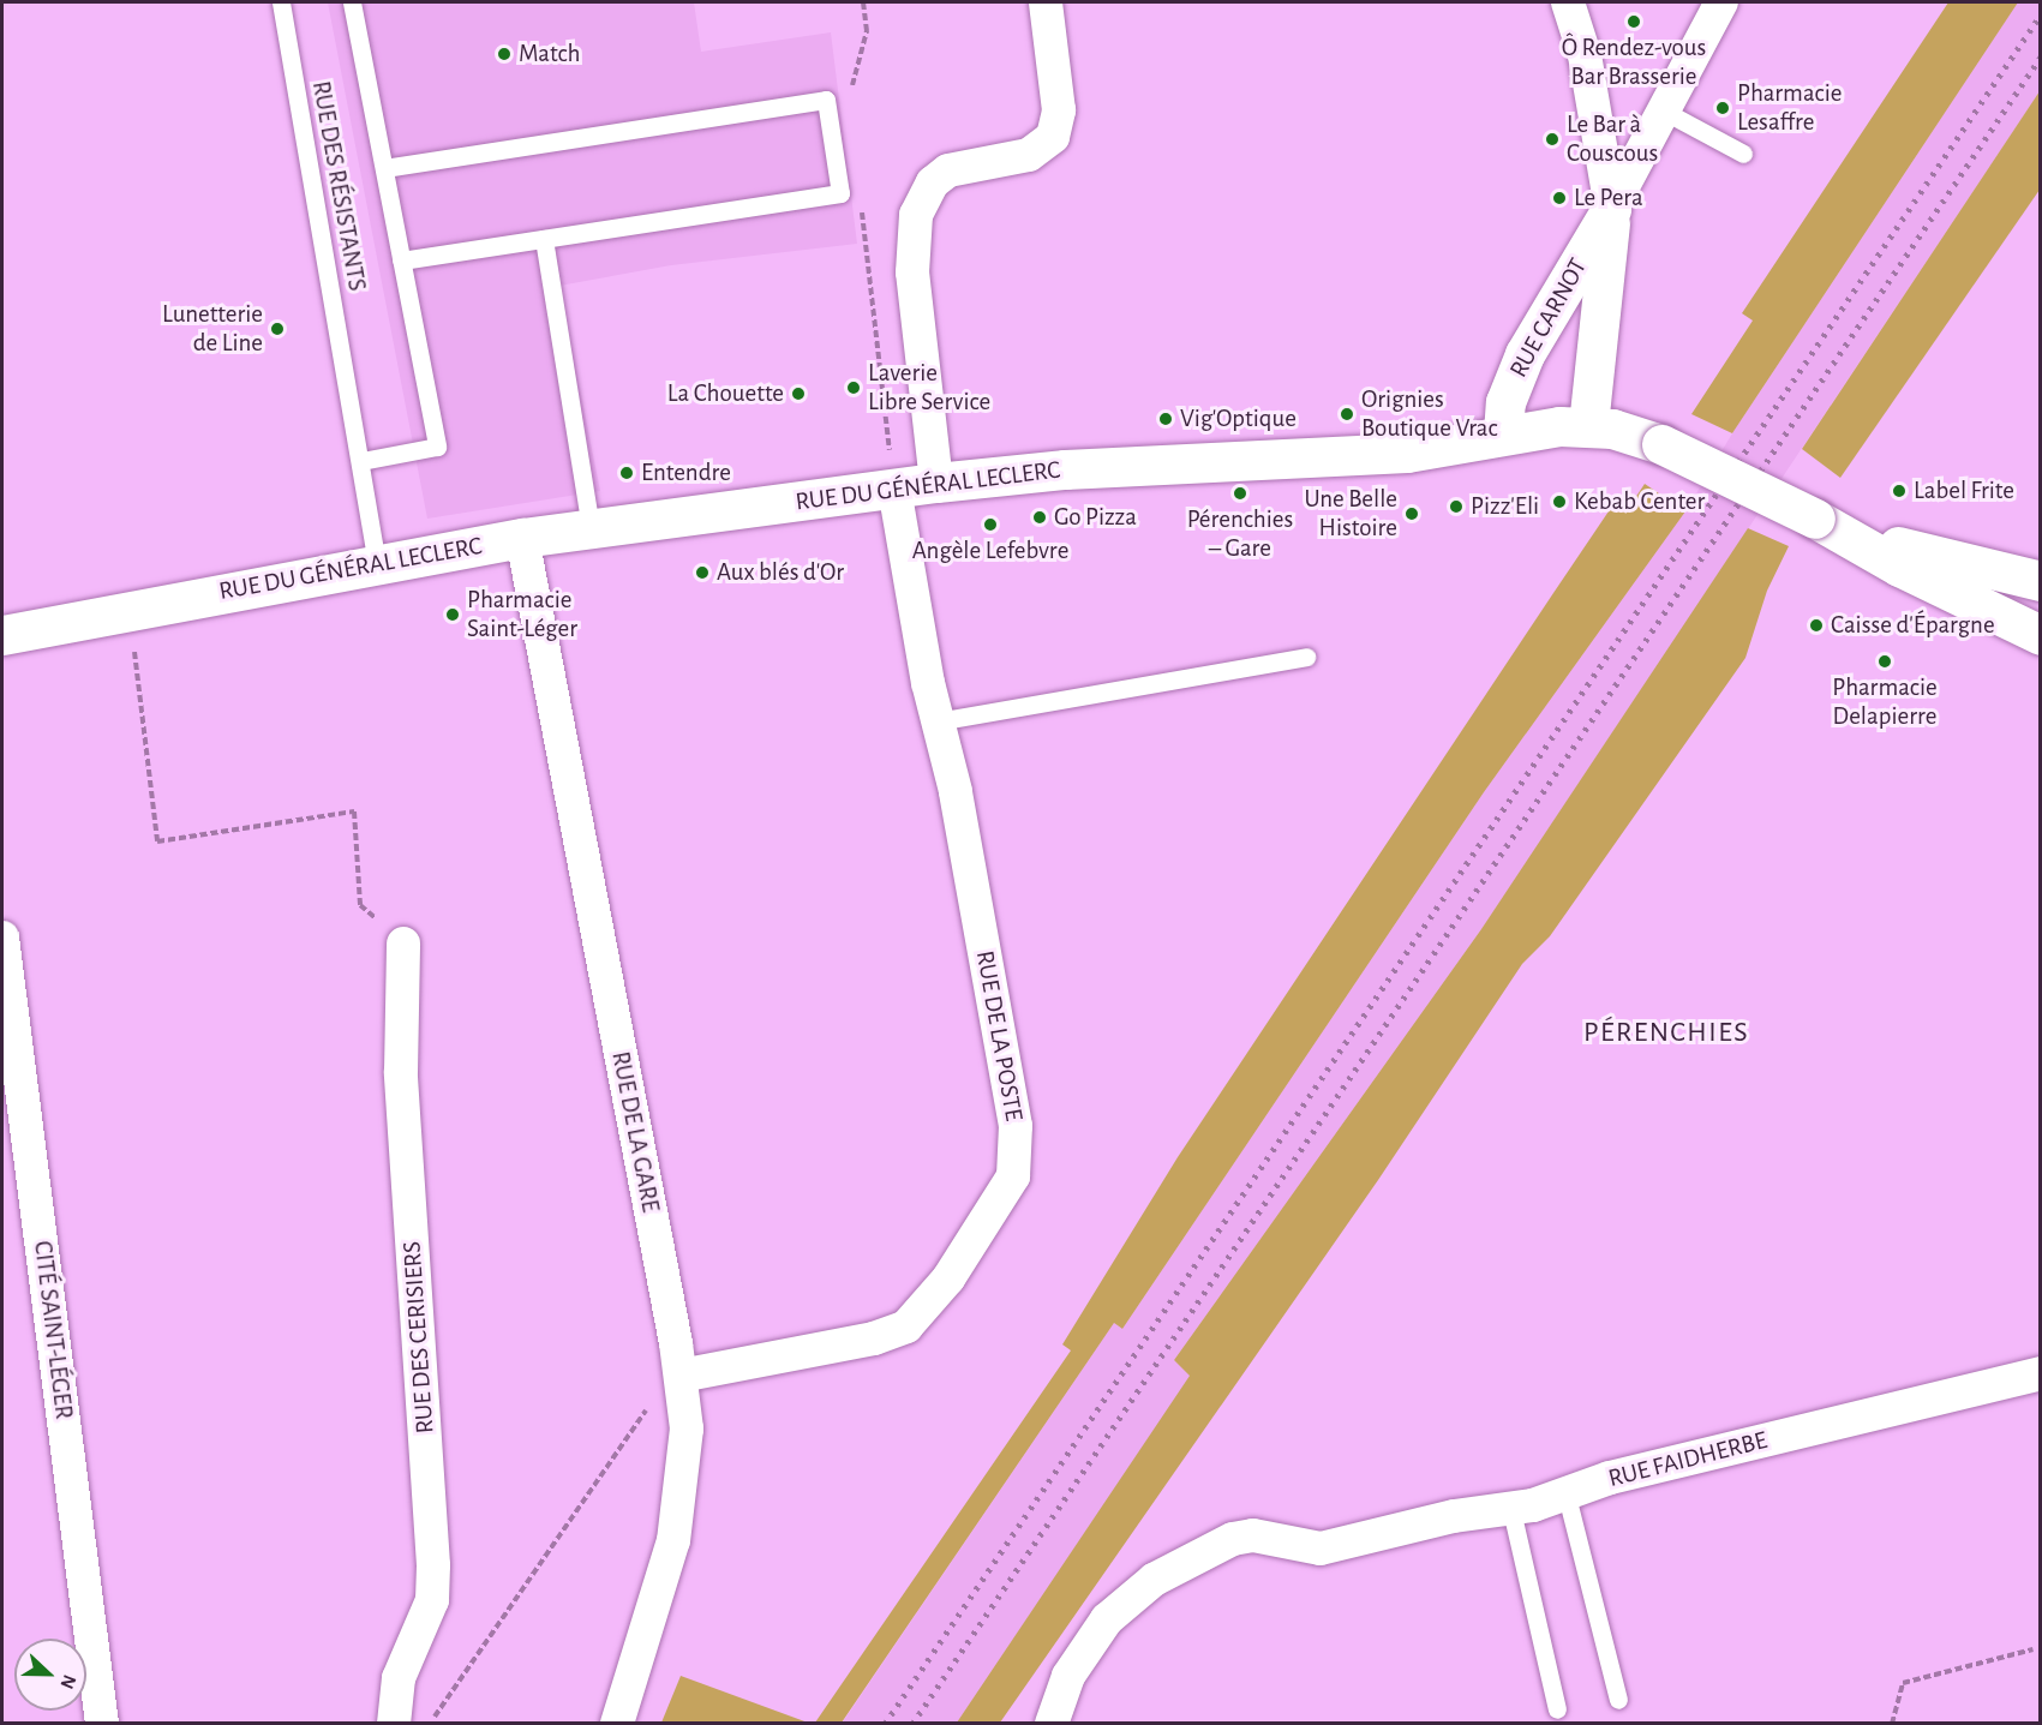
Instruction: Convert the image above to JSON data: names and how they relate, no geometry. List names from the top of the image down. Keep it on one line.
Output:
{"streets":{"main road":["RUE CARNOT","RUE DU GÉNÉRAL LECLERC"],"street":["RUE DE LA POSTE","RUE DE LA GARE","CITÉ SAINT-LÉGER","RUE DES CERISIERS","RUE FAIDHERBE"],"lane":["RUE DES RÉSISTANTS"]},"crossings":[["RUE DES RÉSISTANTS","RUE DU GÉNÉRAL LECLERC"],["RUE CARNOT","RUE DU GÉNÉRAL LECLERC"],["RUE DU GÉNÉRAL LECLERC","RUE DE LA POSTE"],["RUE DU GÉNÉRAL LECLERC","RUE DE LA GARE"],["RUE DE LA POSTE","RUE DE LA GARE"]],"districts":["PÉRENCHIES"],"places":["Ô Rendez-vous Bar Brasserie","Match","Pharmacie Lesaffre","Le Bar à Couscous","Le Pera","Lunetterie de Line","Laverie Libre Service","La Chouette","Orignies Boutique Vrac","Vig'Optique","Entendre","Label Frite","Pérenchies – Gare","Kebab Center","Pizz'Eli","Une Belle Histoire","Go Pizza","Angèle Lefebvre","Aux blés d'Or","Pharmacie Saint-Léger","Caisse d'Épargne","Pharmacie Delapierre"],"north":"right"}
